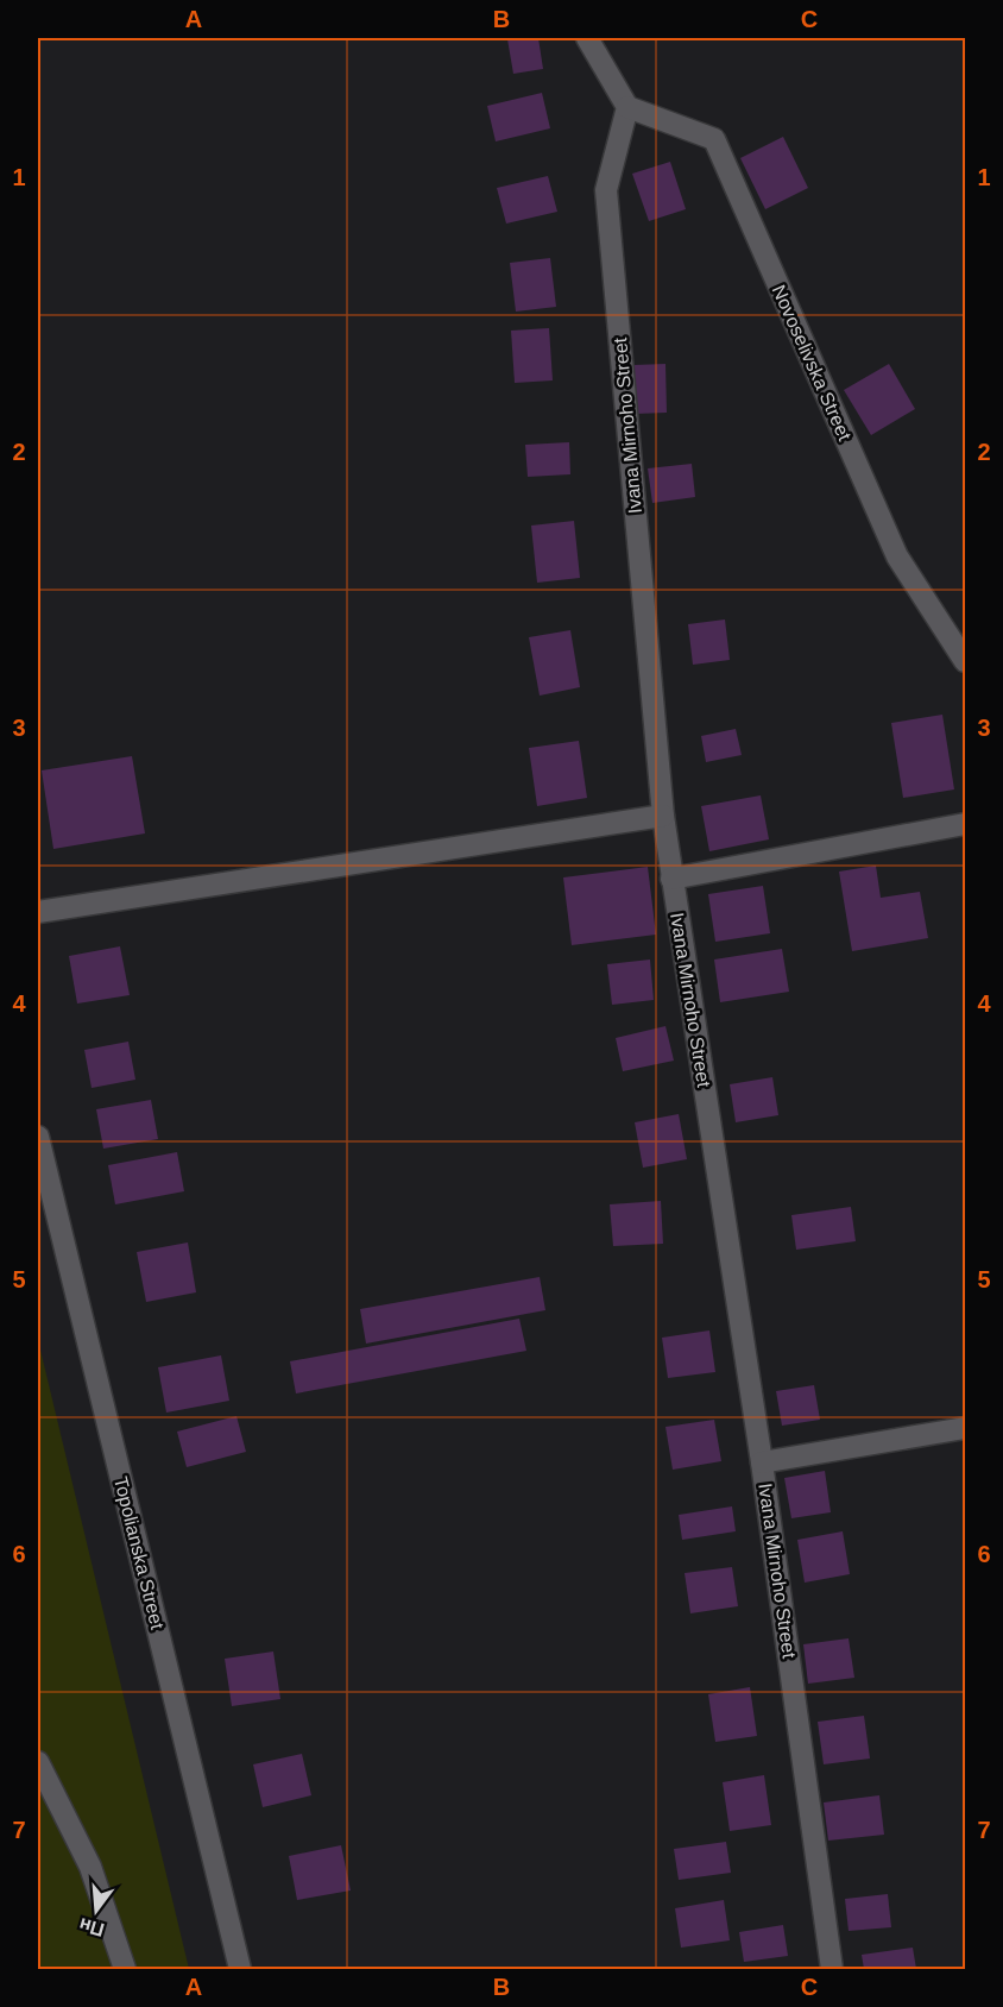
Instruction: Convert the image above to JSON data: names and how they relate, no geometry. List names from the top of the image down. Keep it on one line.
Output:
{"streets":{"street":["Novoselivska Street","Ivana Mirnoho Street","Topolianska Street"]},"crossings":[["Novoselivska Street","Ivana Mirnoho Street"]],"north":"bottom","grid":{"columns":["A","B","C"],"rows":["1","2","3","4","5","6","7"]}}
